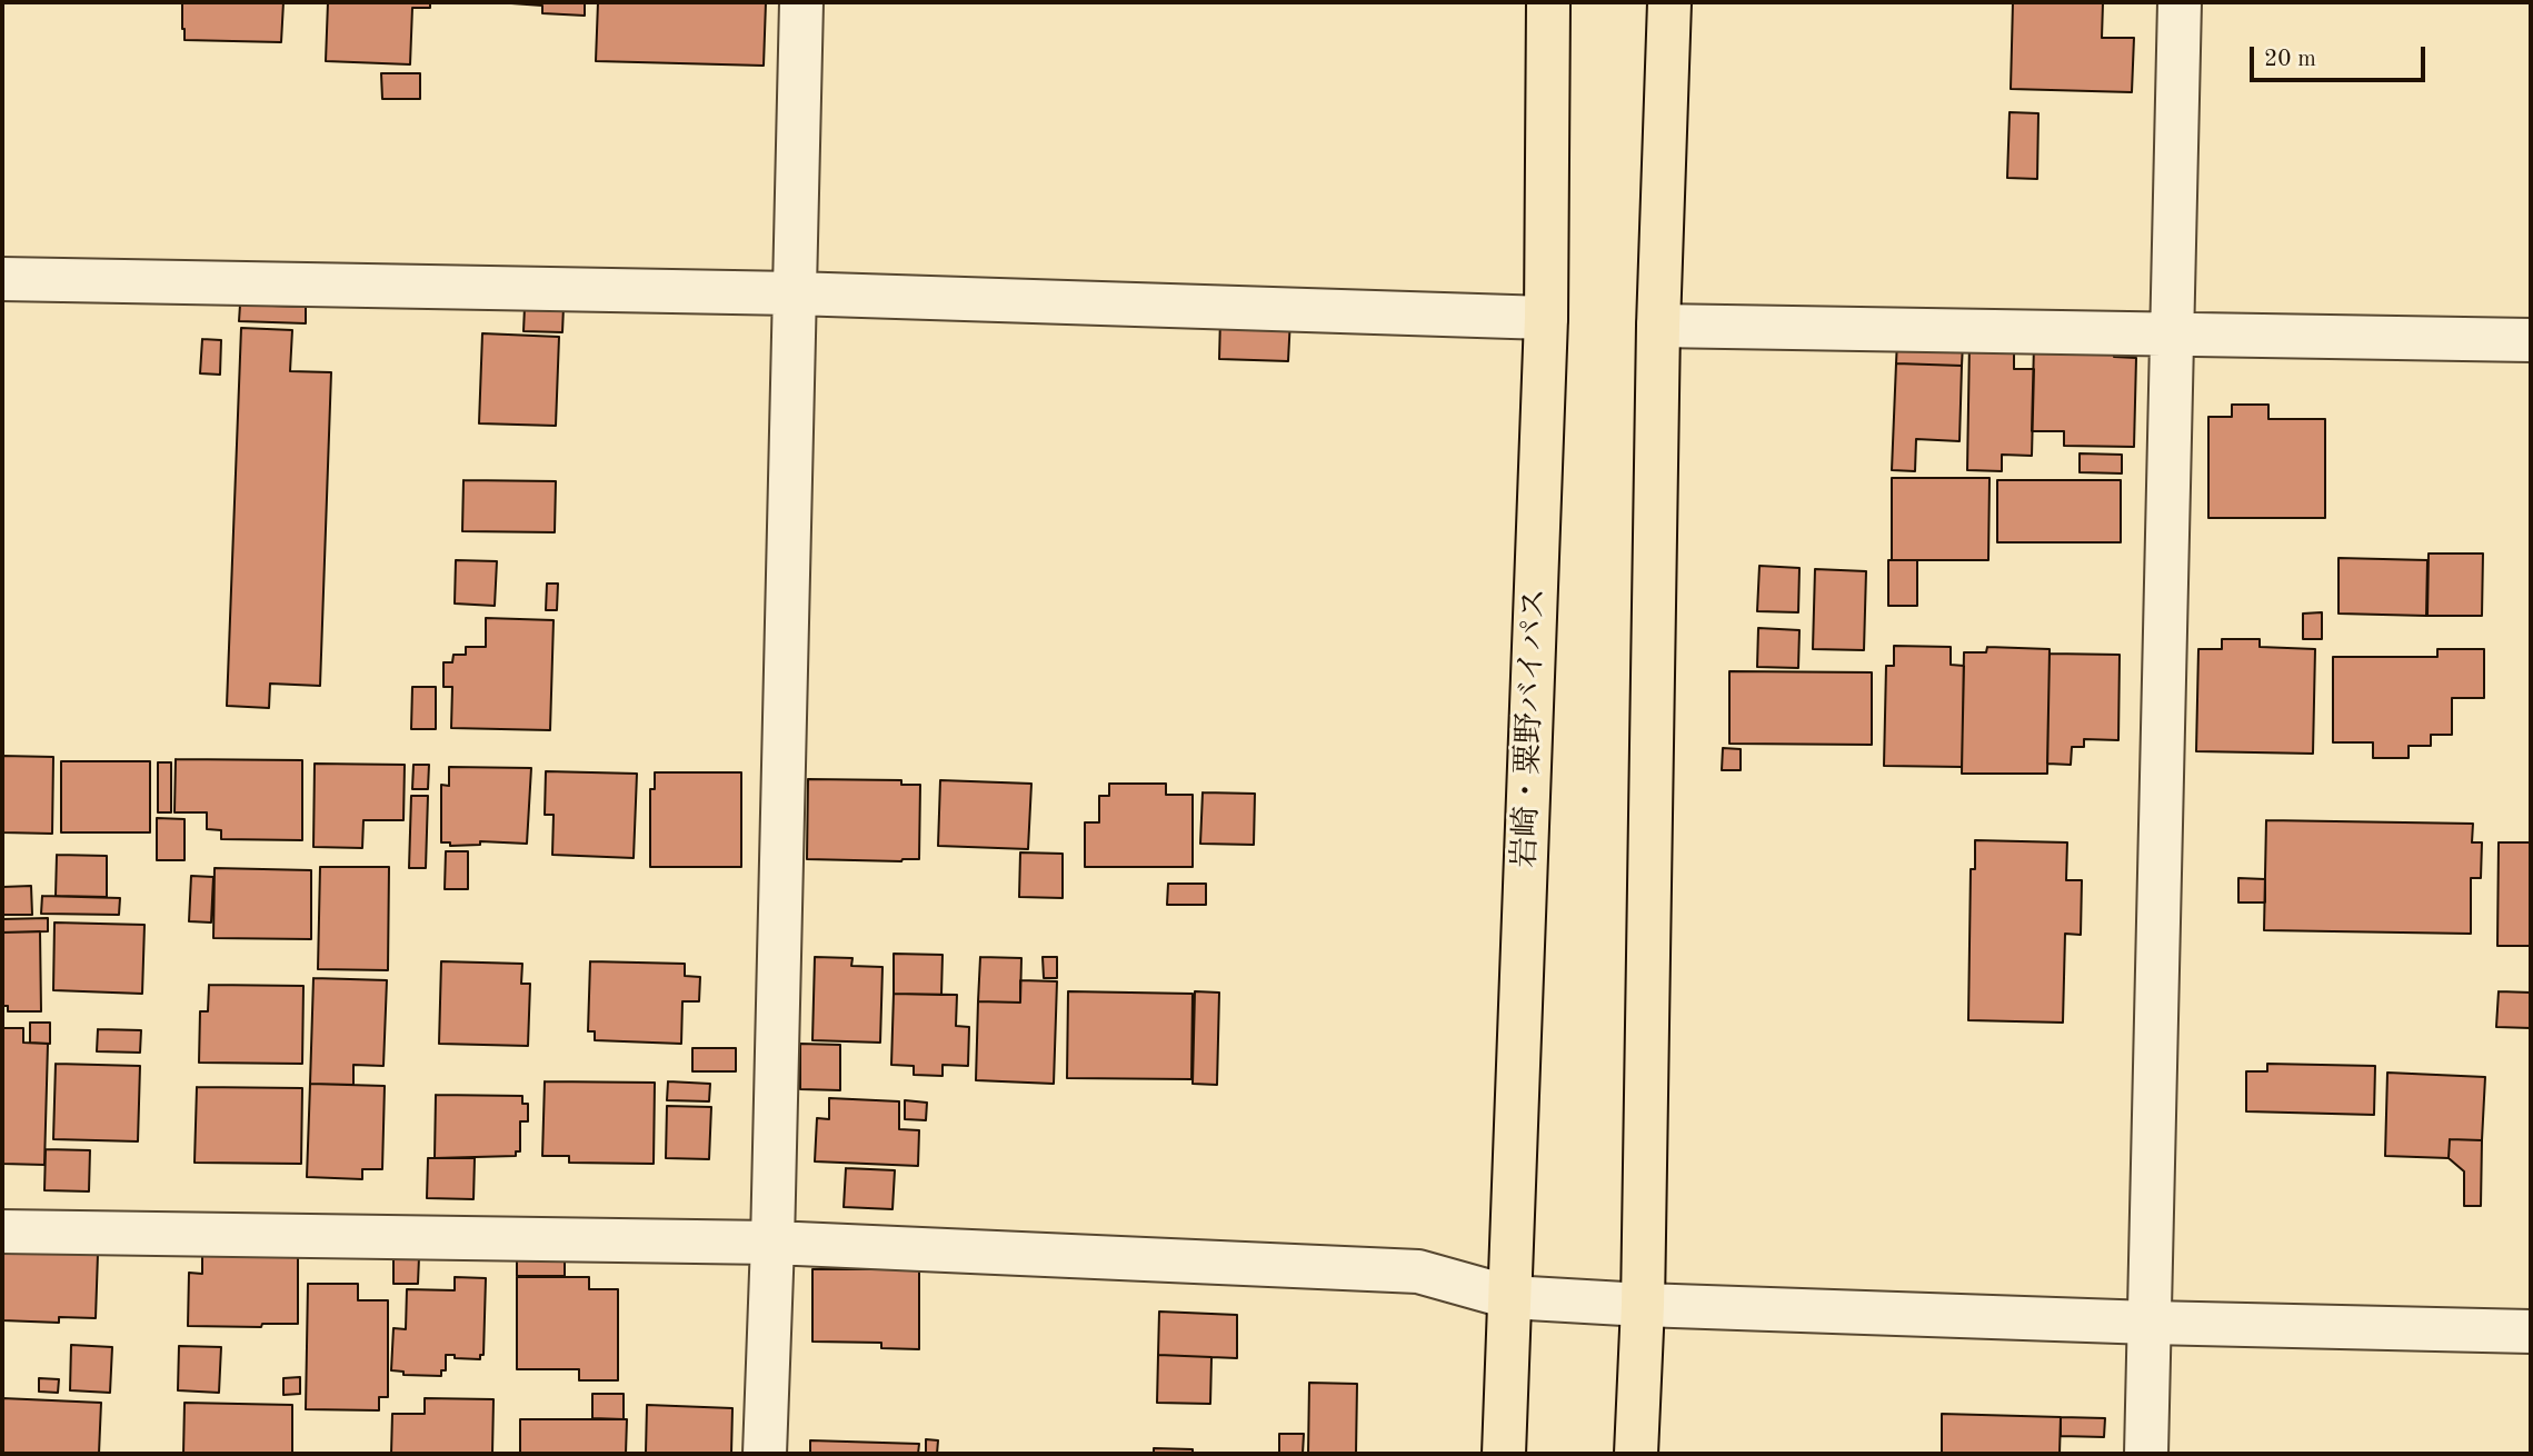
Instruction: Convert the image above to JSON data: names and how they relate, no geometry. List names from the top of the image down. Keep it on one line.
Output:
{"streets":{"highway":["岩崎・粟野バイパス"]},"scale_bar":"20 m"}
